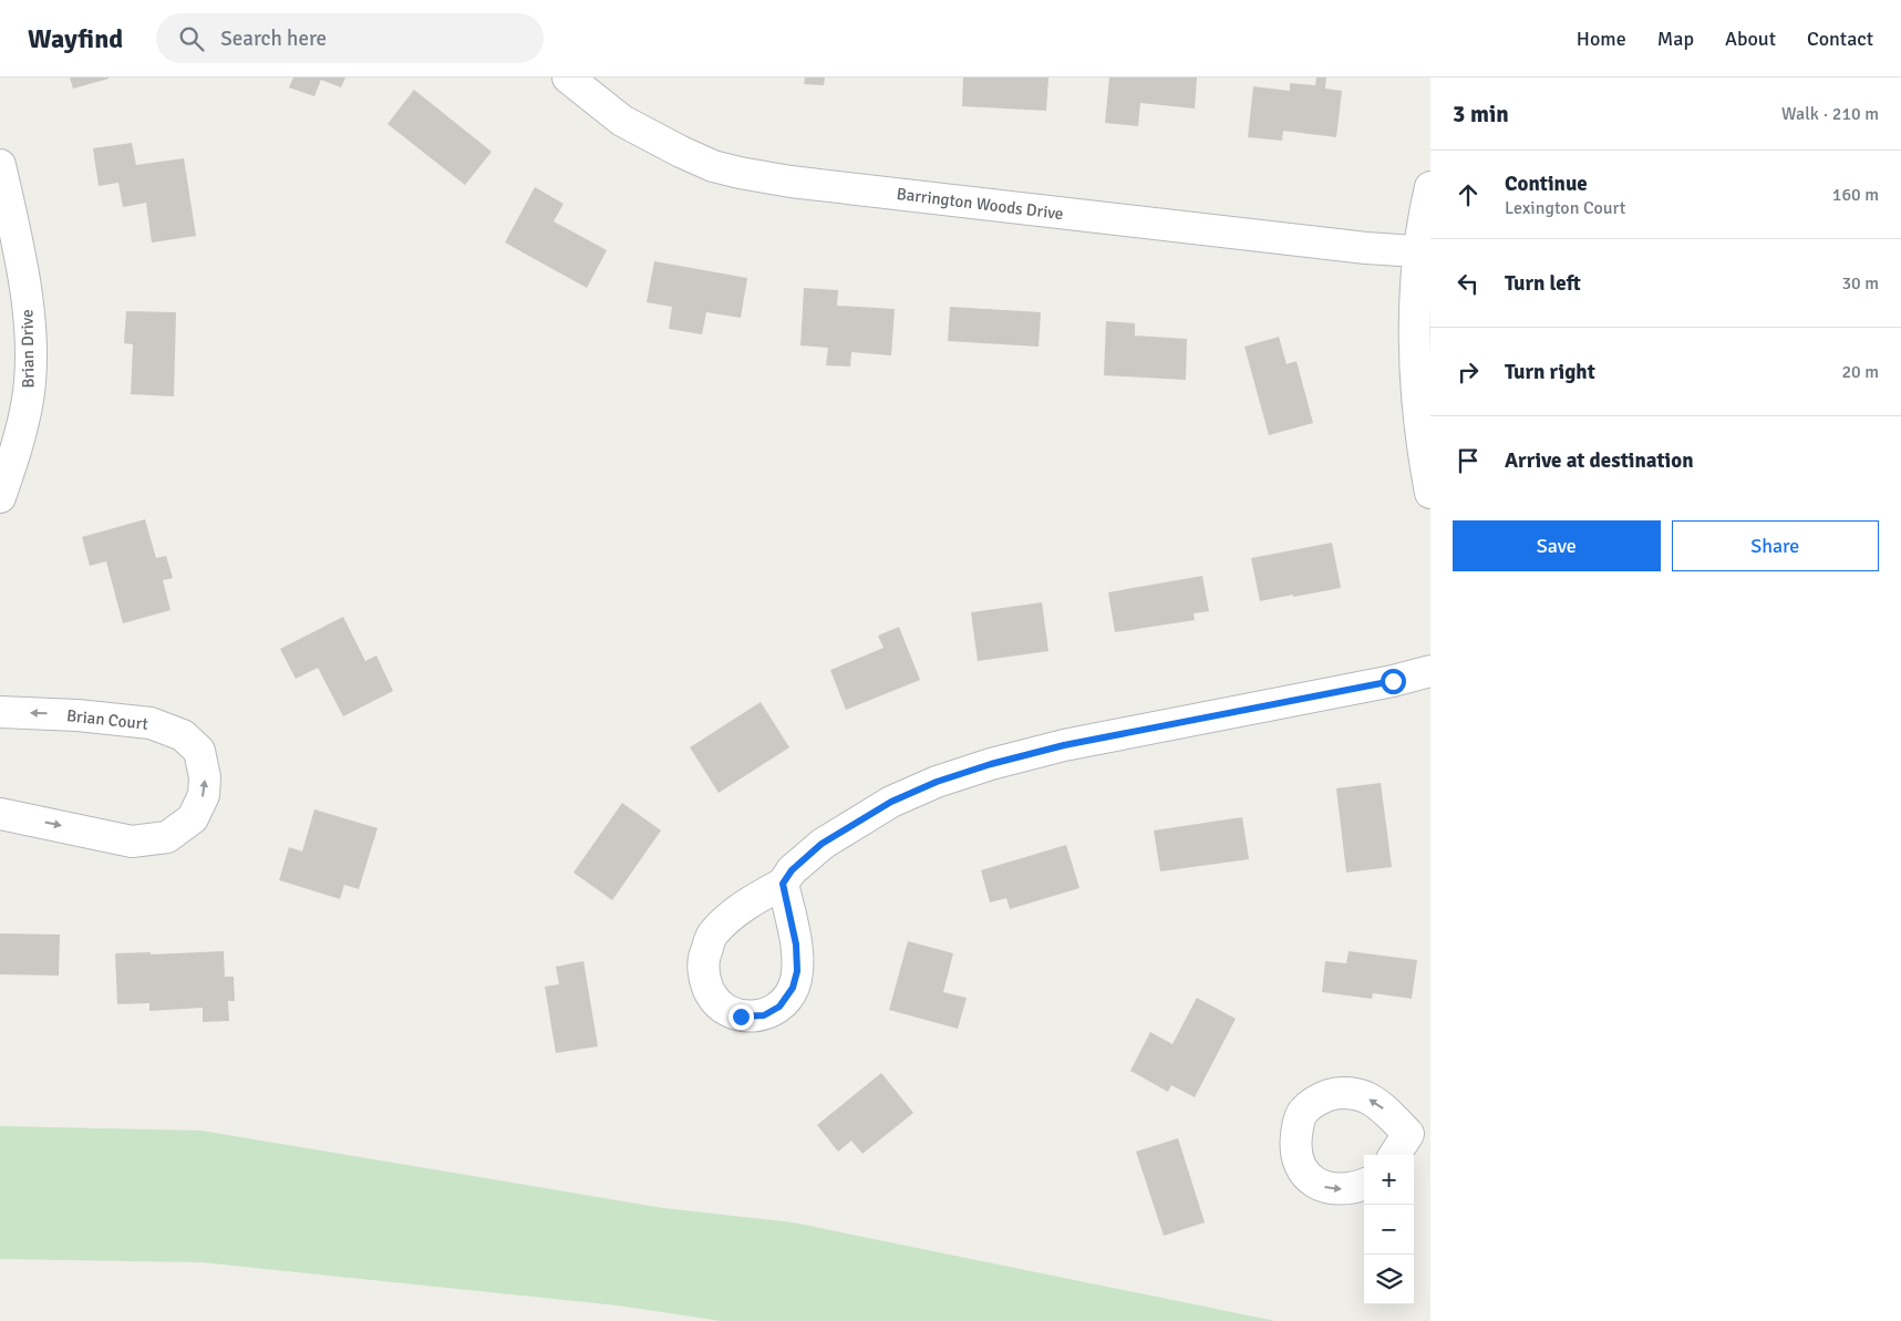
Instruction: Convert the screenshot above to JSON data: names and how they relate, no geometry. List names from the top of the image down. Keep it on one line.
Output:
{"streets":{"street":["Barrington Woods Drive","Brian Drive","Brian Court"]},"page":{"header":"Wayfind","search":"Search here","nav":["Home","Map","About","Contact"],"heading":["3 min","Walk · 210 m"],"list":[["Continue","Lexington Court","160 m"],["Turn left","30 m"],["Turn right","20 m"],"Arrive at destination"],"buttons":["Save","Share"],"map_buttons":["+","−"]}}
